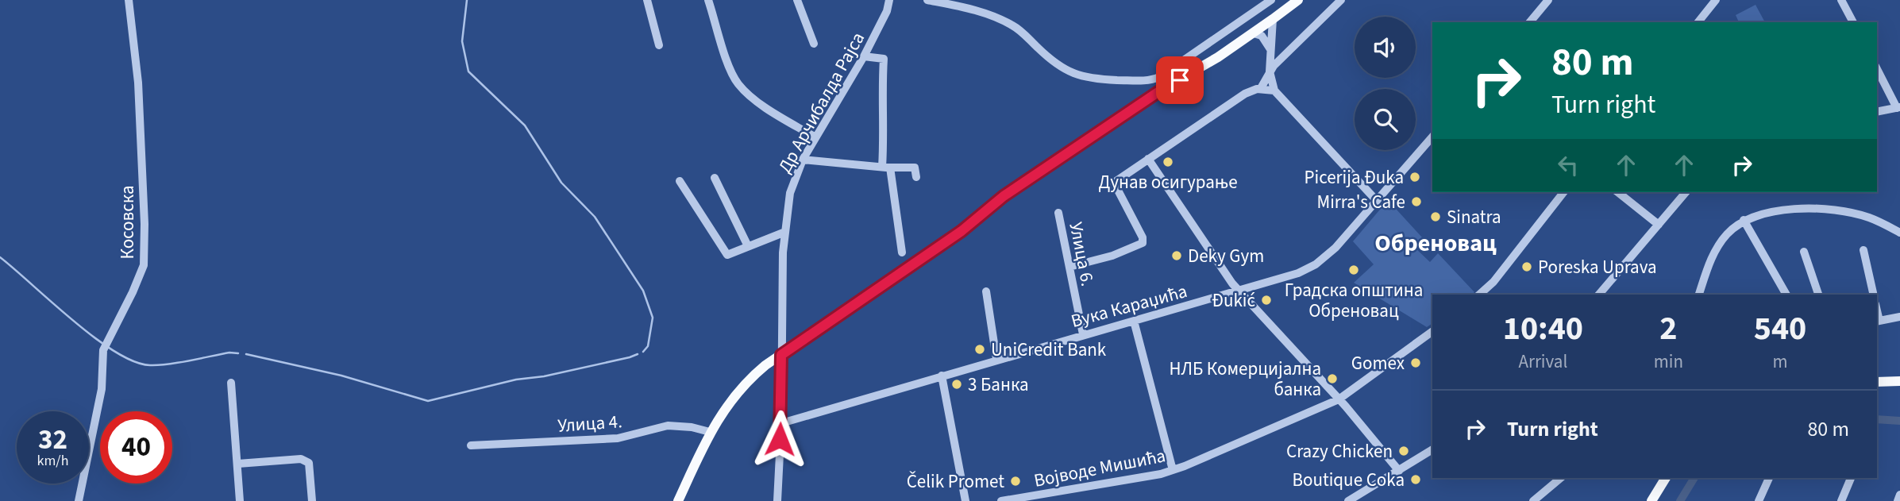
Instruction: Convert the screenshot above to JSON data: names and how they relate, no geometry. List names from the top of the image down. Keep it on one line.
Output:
{"streets":{"street":["Др Арчибалда Рајса","Косовска","Улица 6.","Вука Караџића","Улица 4.","Војводе Мишића"]},"crossings":[["Др Арчибалда Рајса","Вука Караџића"],["Улица 6.","Вука Караџића"]],"districts":["Обреновац"],"places":["Дунав осигурање","Picerija Đuka","Mirra's Cafe","Sinatra","Deky Gym","Poreska Uprava","Градска општина Обреновац","Đukić","UniCredit Bank","Gomex","НЛБ Комерцијална банка","3 Банка","Crazy Chicken","Boutique Coka","Čelik Promet"],"page":{"turn":["80 m","Turn right"],"eta":["10:40","Arrival","2","min","540","m"],"list":[{"name":"Turn right","value":"80 m"}],"speed":"32 km/h","limit":"40"}}
